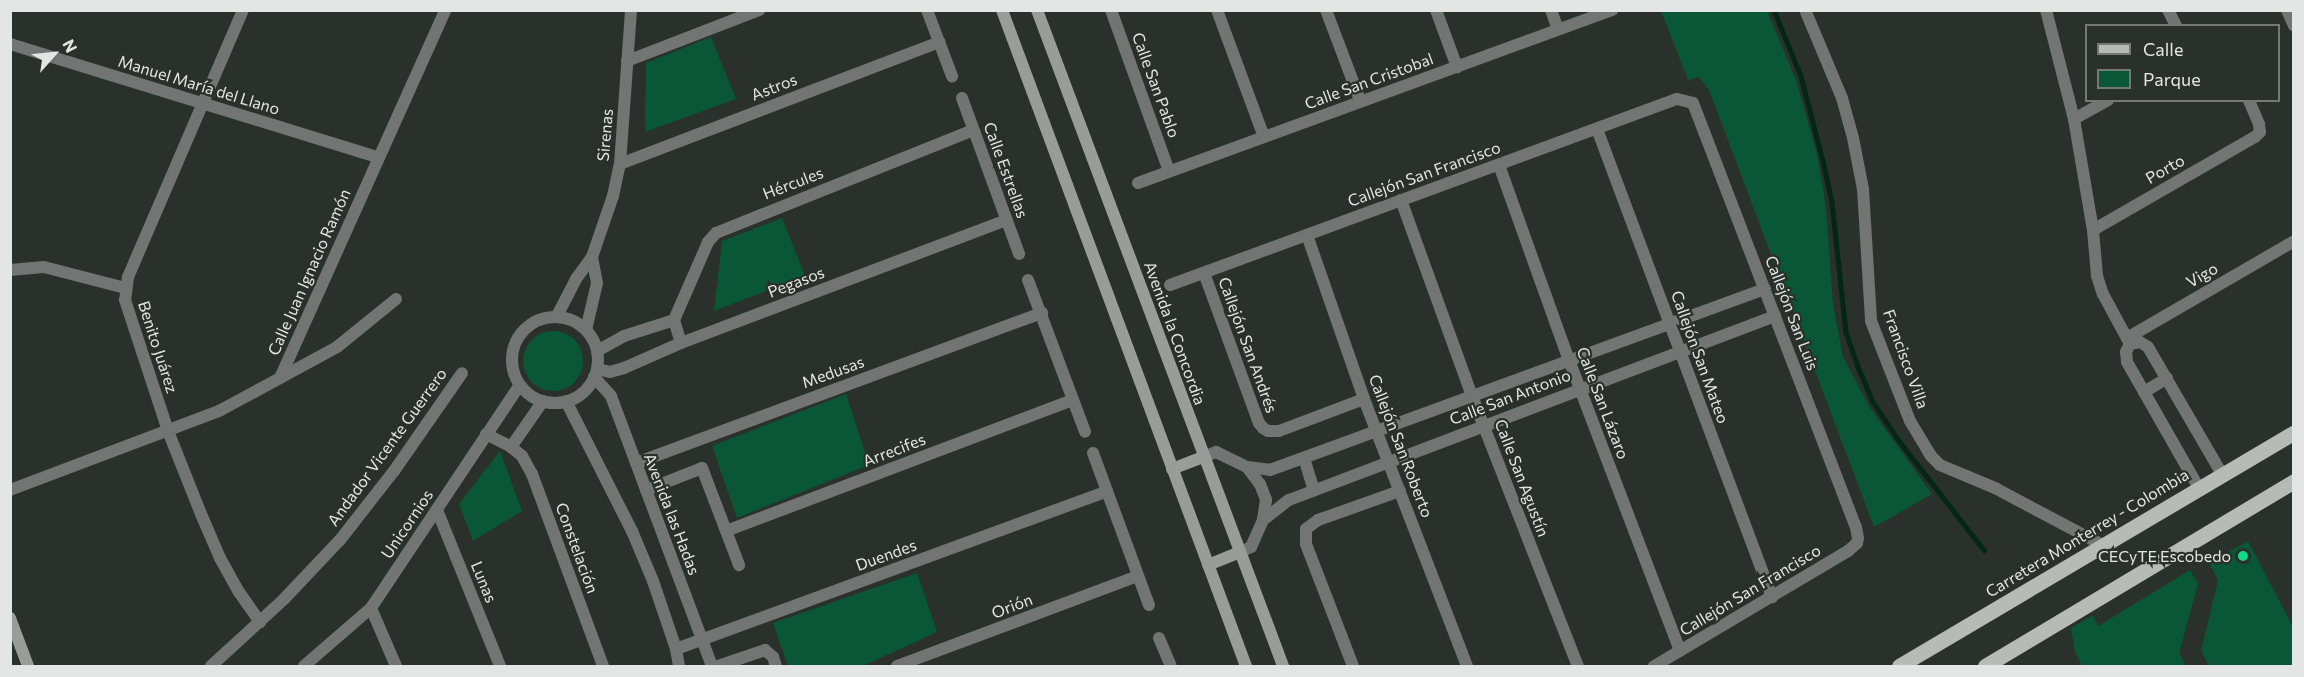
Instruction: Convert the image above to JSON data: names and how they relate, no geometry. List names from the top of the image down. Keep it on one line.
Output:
{"streets":{"main road":["Avenida la Concordia","Carretera Monterrey - Colombia"],"street":["Calle San Cristobal","Manuel María del Llano","Calle San Pablo","Astros","Sirenas","Porto","Calle Estrellas","Callejón San Francisco","Hércules","Calle Juan Ignacio Ramón","Vigo","Pegasos","Callejón San Luis","Callejón San Andrés","Benito Juárez","Callejón San Mateo","Francisco Villa","Medusas","Calle San Antonio","Calle San Lázaro","Callejón San Roberto","Andador Vicente Guerrero","Arrecifes","Calle San Agustín","Avenida las Hadas","Unicornios","Constelación","Duendes","Lunas","Orión"]},"crossings":[["Calle San Cristobal","Calle San Pablo"],["Manuel María del Llano","Calle Juan Ignacio Ramón"],["Manuel María del Llano","Benito Juárez"],["Astros","Sirenas"],["Sirenas","Pegasos"],["Sirenas","Avenida las Hadas"],["Sirenas","Unicornios"],["Calle Estrellas","Hércules"],["Calle Estrellas","Pegasos"],["Callejón San Francisco","Callejón San Luis"],["Callejón San Francisco","Callejón San Andrés"],["Callejón San Francisco","Callejón San Mateo"],["Callejón San Francisco","Calle San Lázaro"],["Callejón San Francisco","Callejón San Roberto"],["Callejón San Francisco","Calle San Agustín"],["Calle Juan Ignacio Ramón","Benito Juárez"],["Pegasos","Avenida las Hadas"],["Pegasos","Unicornios"],["Callejón San Luis","Calle San Antonio"],["Avenida la Concordia","Calle San Antonio"],["Callejón San Andrés","Callejón San Roberto"],["Benito Juárez","Andador Vicente Guerrero"],["Callejón San Mateo","Calle San Antonio"],["Francisco Villa","Carretera Monterrey - Colombia"],["Medusas","Avenida las Hadas"],["Calle San Antonio","Calle San Lázaro"],["Calle San Antonio","Callejón San Roberto"],["Calle San Antonio","Calle San Agustín"],["Avenida las Hadas","Unicornios"],["Avenida las Hadas","Duendes"],["Unicornios","Constelación"],["Unicornios","Lunas"]],"places":["CECyTE Escobedo"],"legend":["Calle","Parque"],"north":"top right"}
